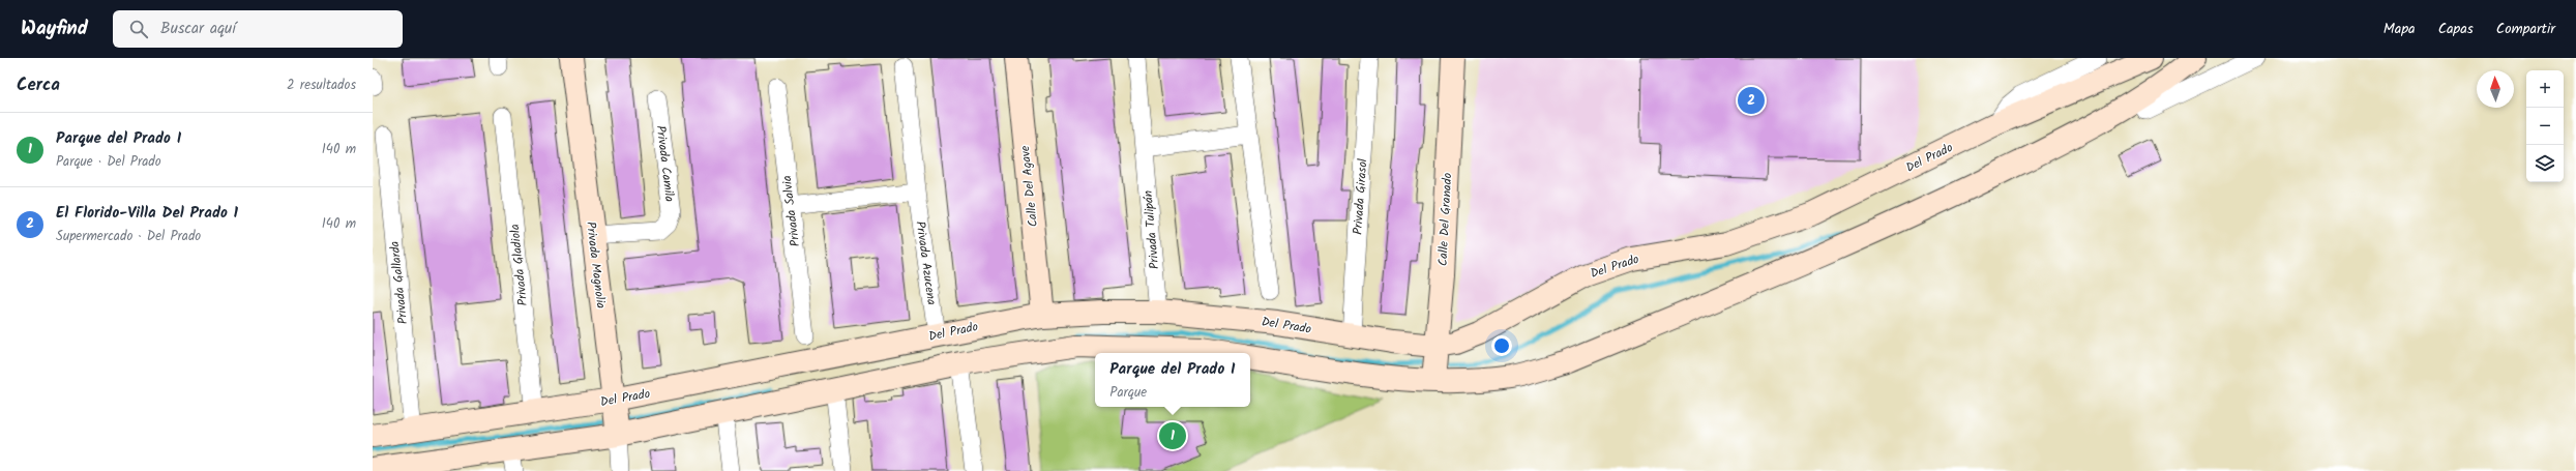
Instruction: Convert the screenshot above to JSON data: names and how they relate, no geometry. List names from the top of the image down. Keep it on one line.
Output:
{"streets":{"main road":["Del Prado","Calle Del Agave","Calle Del Granado","Privada Magnolia"],"street":["Privada Camila","Privada Girasol","Privada Salvia","Privada Tulipán","Privada Azucena","Privada Gladiola","Privada Gallarda"]},"crossings":[["Del Prado","Calle Del Agave"],["Del Prado","Privada Girasol"],["Del Prado","Calle Del Granado"],["Del Prado","Privada Tulipán"],["Del Prado","Privada Azucena"],["Del Prado","Privada Gladiola"],["Del Prado","Privada Magnolia"],["Del Prado","Privada Gallarda"],["Privada Camila","Privada Magnolia"]],"north":"top","page":{"header":"Wayfind","search":"Buscar aquí","nav":["Mapa","Capas","Compartir"],"heading":["Cerca","2 resultados"],"map_buttons":["+","−"],"pins":["2","1"],"list":[{"mark":"1","name":"Parque del Prado I","note":"Parque · Del Prado","value":"140 m"},{"mark":"2","name":"El Florido-Villa Del Prado 1","note":"Supermercado · Del Prado","value":"140 m"}],"popup":["Parque del Prado I","Parque"]}}
